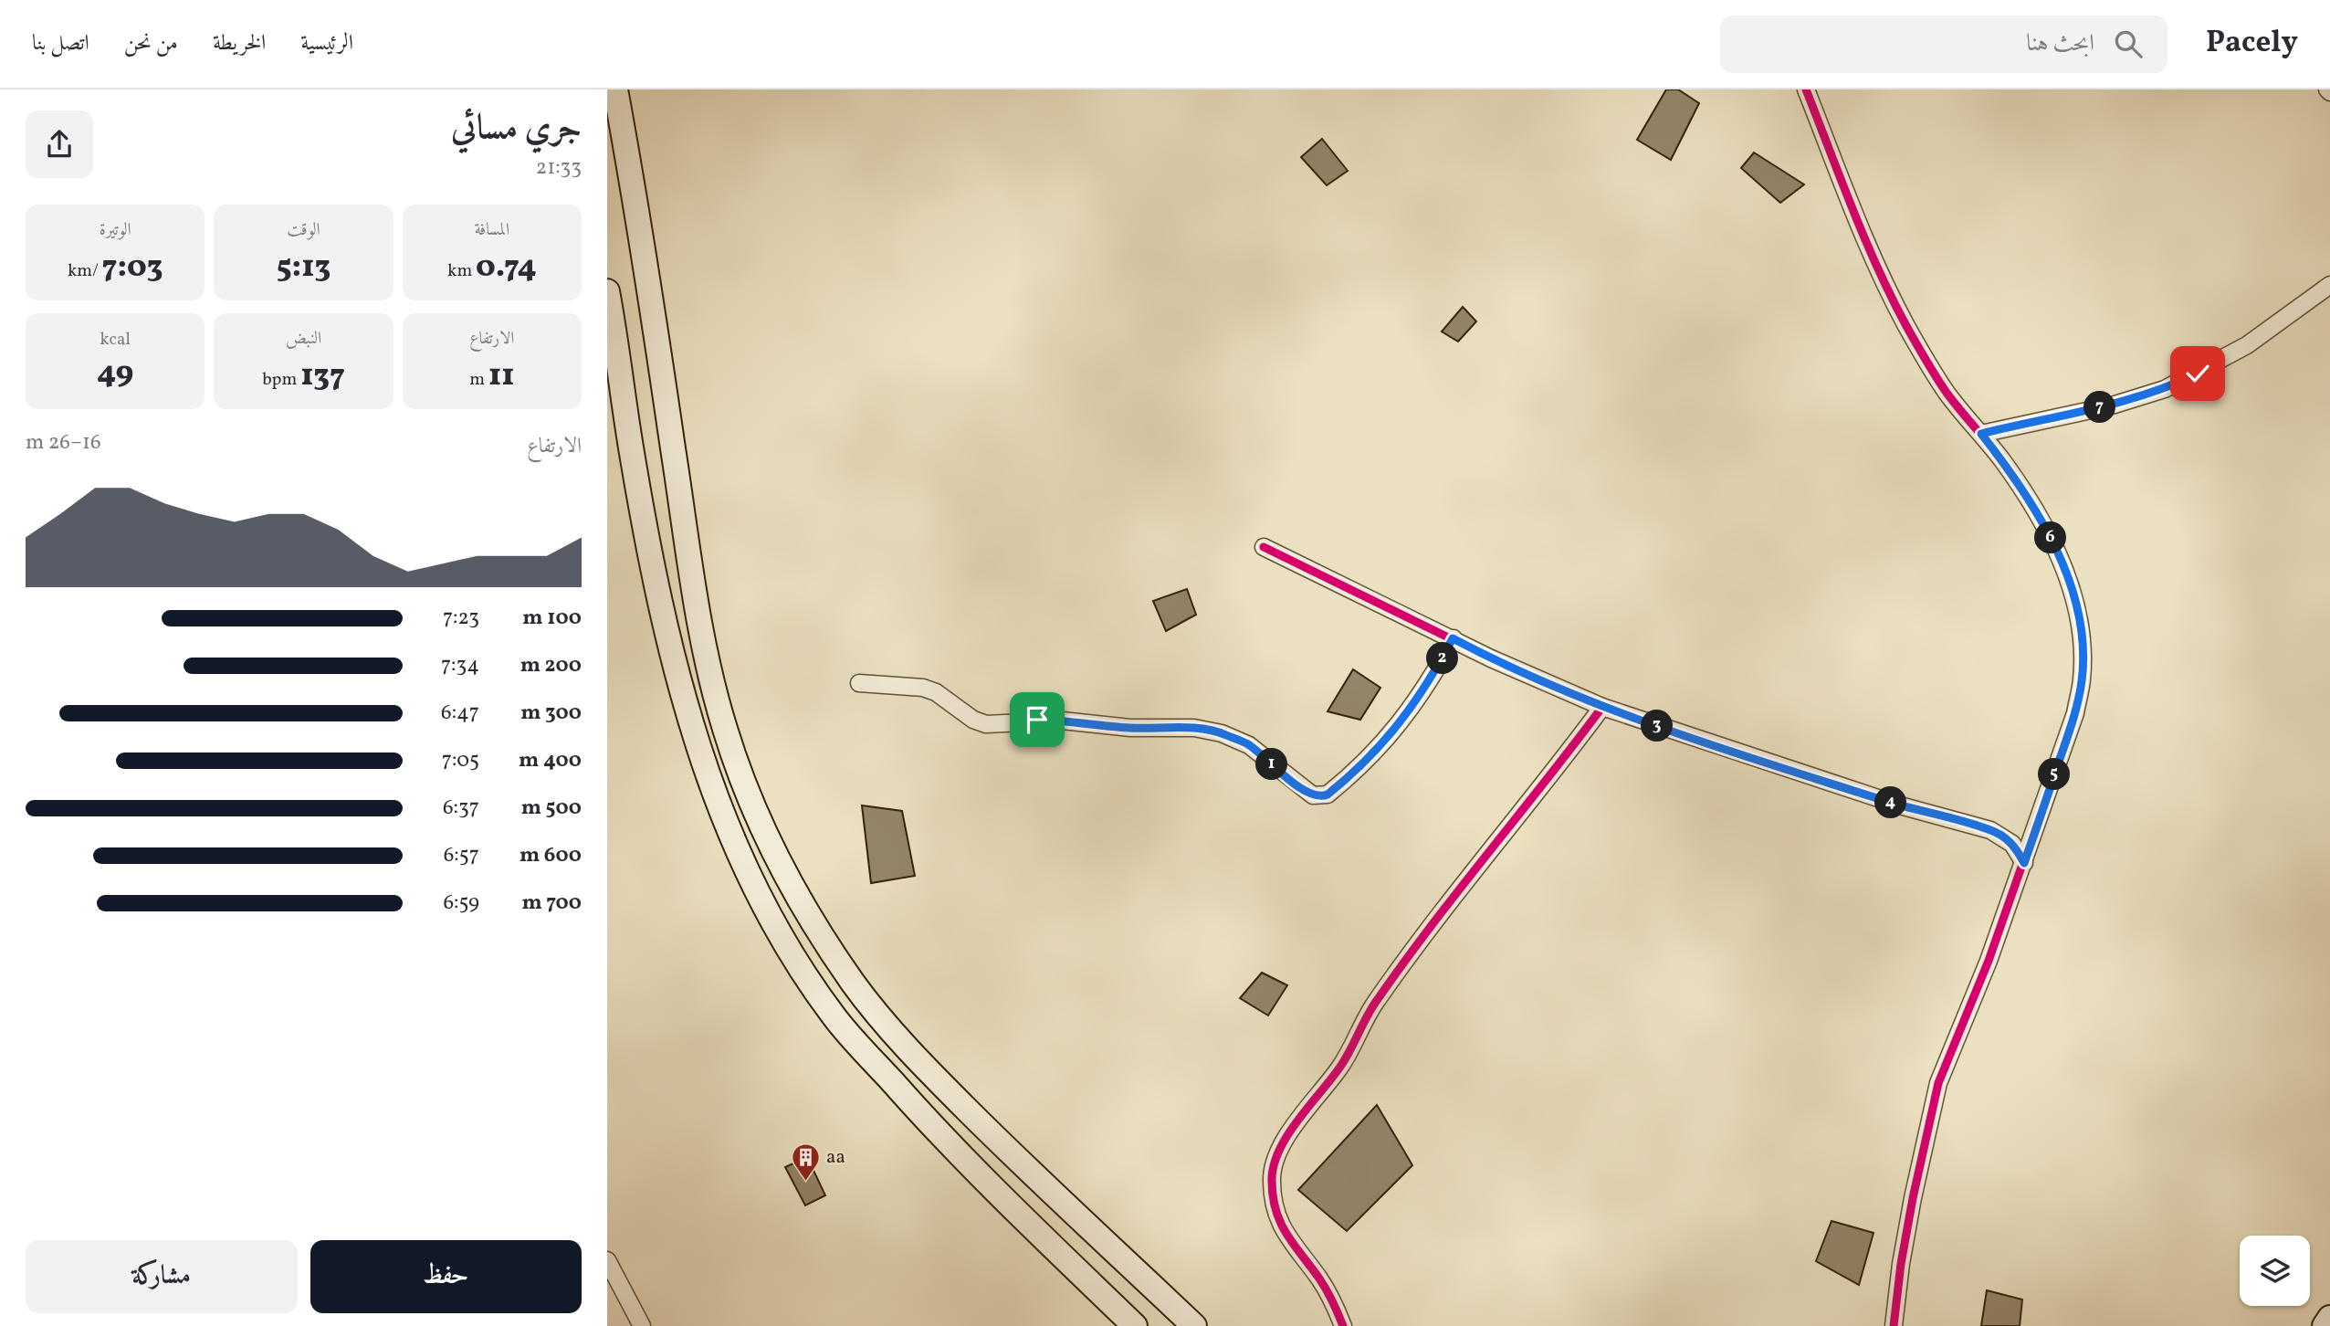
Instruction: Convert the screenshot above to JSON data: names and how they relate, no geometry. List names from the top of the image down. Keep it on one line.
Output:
{"places":{"building":["aa"]},"page":{"header":"Pacely","search":"ابحث هنا","nav":["الرئيسية","الخريطة","من نحن","اتصل بنا"],"heading":["جري مسائي","21:33"],"stats":[["المسافة","0.74 km"],["الوقت","5:13"],["الوتيرة","7:03 /km"],["الارتفاع","11 m"],["النبض","137 bpm"],["kcal","49"]],"pins":["7","6","2","3","1","5","4"],"chart":["الارتفاع","16–26 m"],"list":[{"name":"100 m","note":"7:23"},{"name":"200 m","note":"7:34"},{"name":"300 m","note":"6:47"},{"name":"400 m","note":"7:05"},{"name":"500 m","note":"6:37"},{"name":"600 m","note":"6:57"},{"name":"700 m","note":"6:59"}],"buttons":["حفظ","مشاركة"]}}
